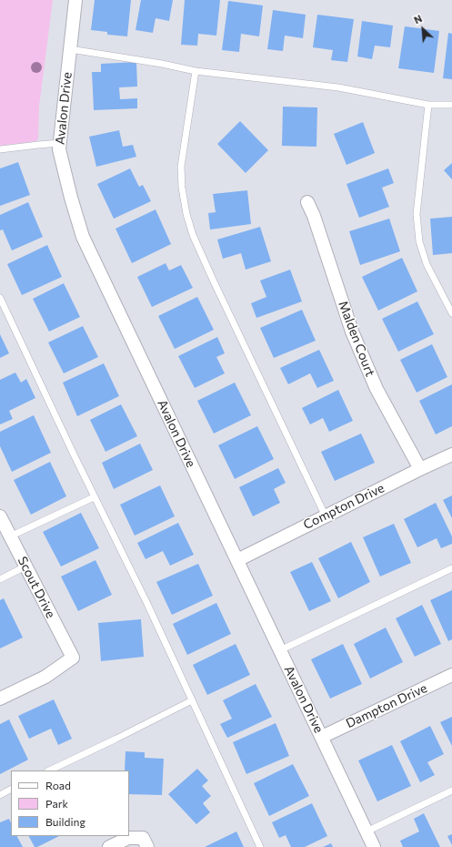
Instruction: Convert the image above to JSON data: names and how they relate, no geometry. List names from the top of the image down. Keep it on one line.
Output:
{"streets":{"street":["Avalon Drive","Malden Court","Compton Drive","Scout Drive","Dampton Drive"]},"crossings":[["Avalon Drive","Compton Drive"],["Avalon Drive","Dampton Drive"],["Malden Court","Compton Drive"]],"legend":["Road","Park","Building"],"north":"top left"}
